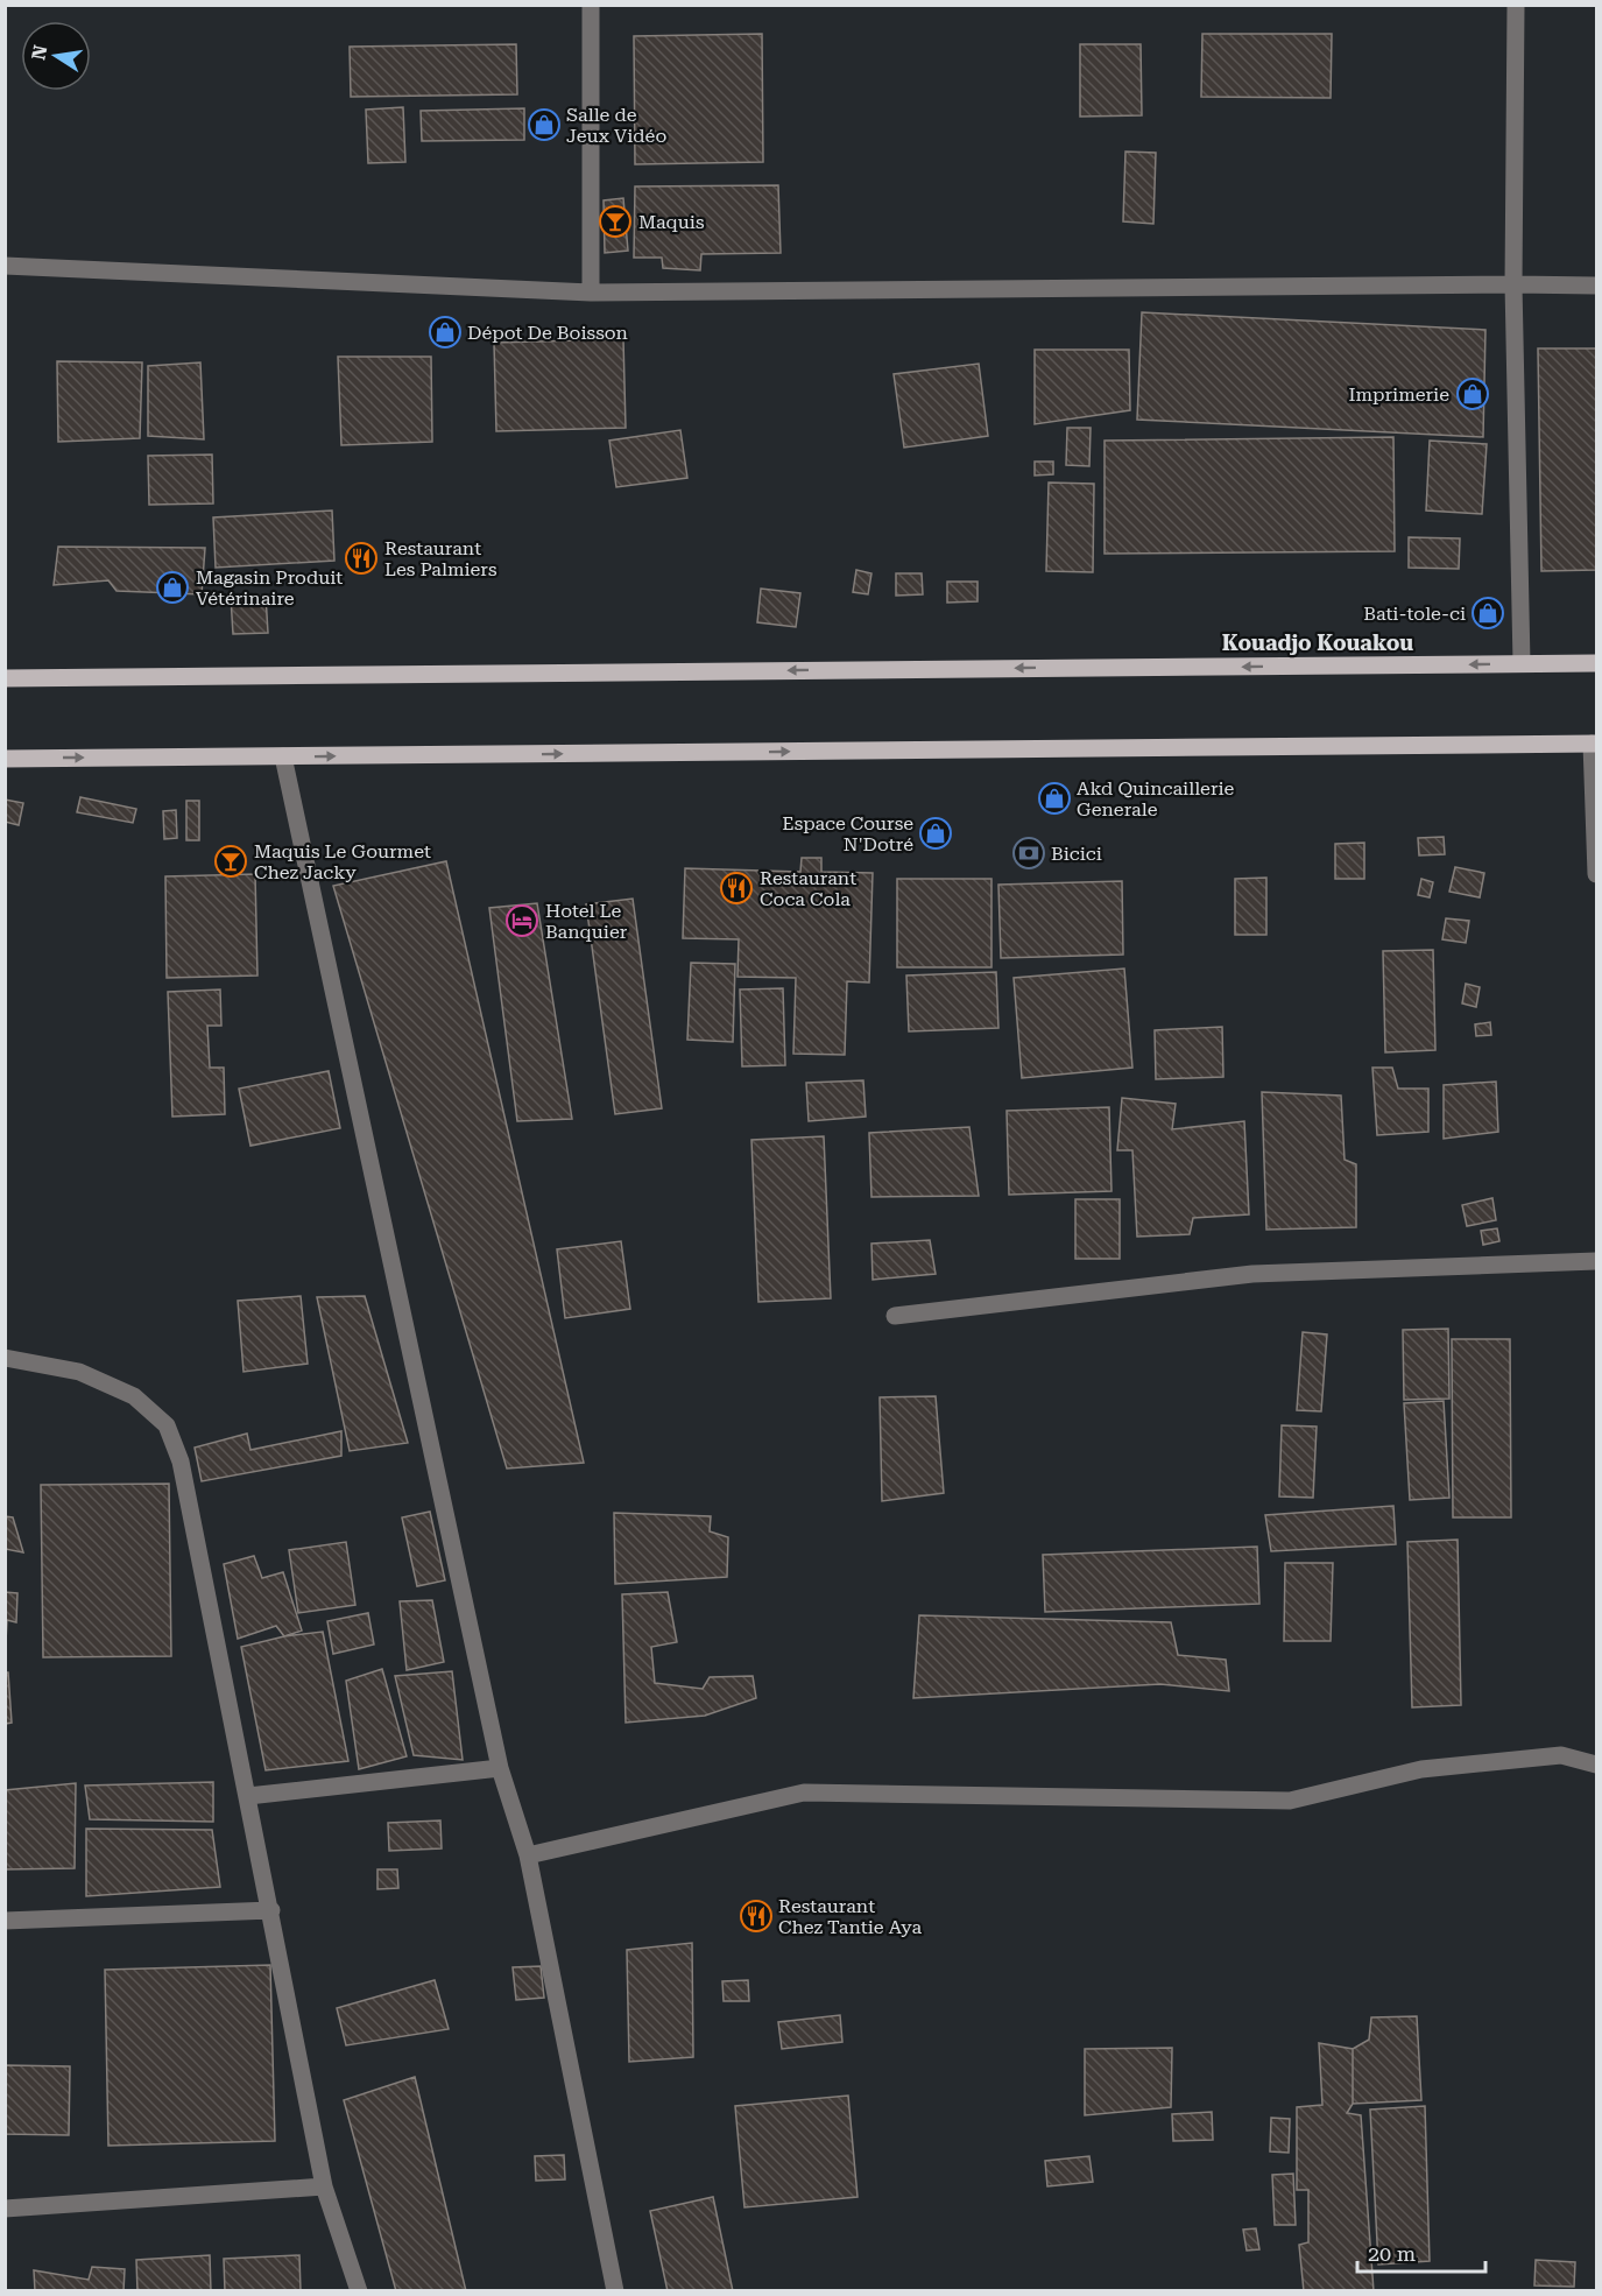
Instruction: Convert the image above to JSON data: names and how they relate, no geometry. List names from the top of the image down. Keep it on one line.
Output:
{"districts":["Kouadjo Kouakou"],"places":{"shop":["Salle de Jeux Vidéo","Dépot De Boisson","Imprimerie","Magasin Produit Vétérinaire","Bati-tole-ci","Akd Quincaillerie Generale","Espace Course N'Dotré"],"bar":["Maquis","Maquis Le Gourmet Chez Jacky"],"restaurant":["Restaurant Les Palmiers","Restaurant Coca Cola","Restaurant Chez Tantie Aya"],"bank":["Bicici"],"hotel":["Hotel Le Banquier"]},"scale_bar":"20 m","north":"left"}
